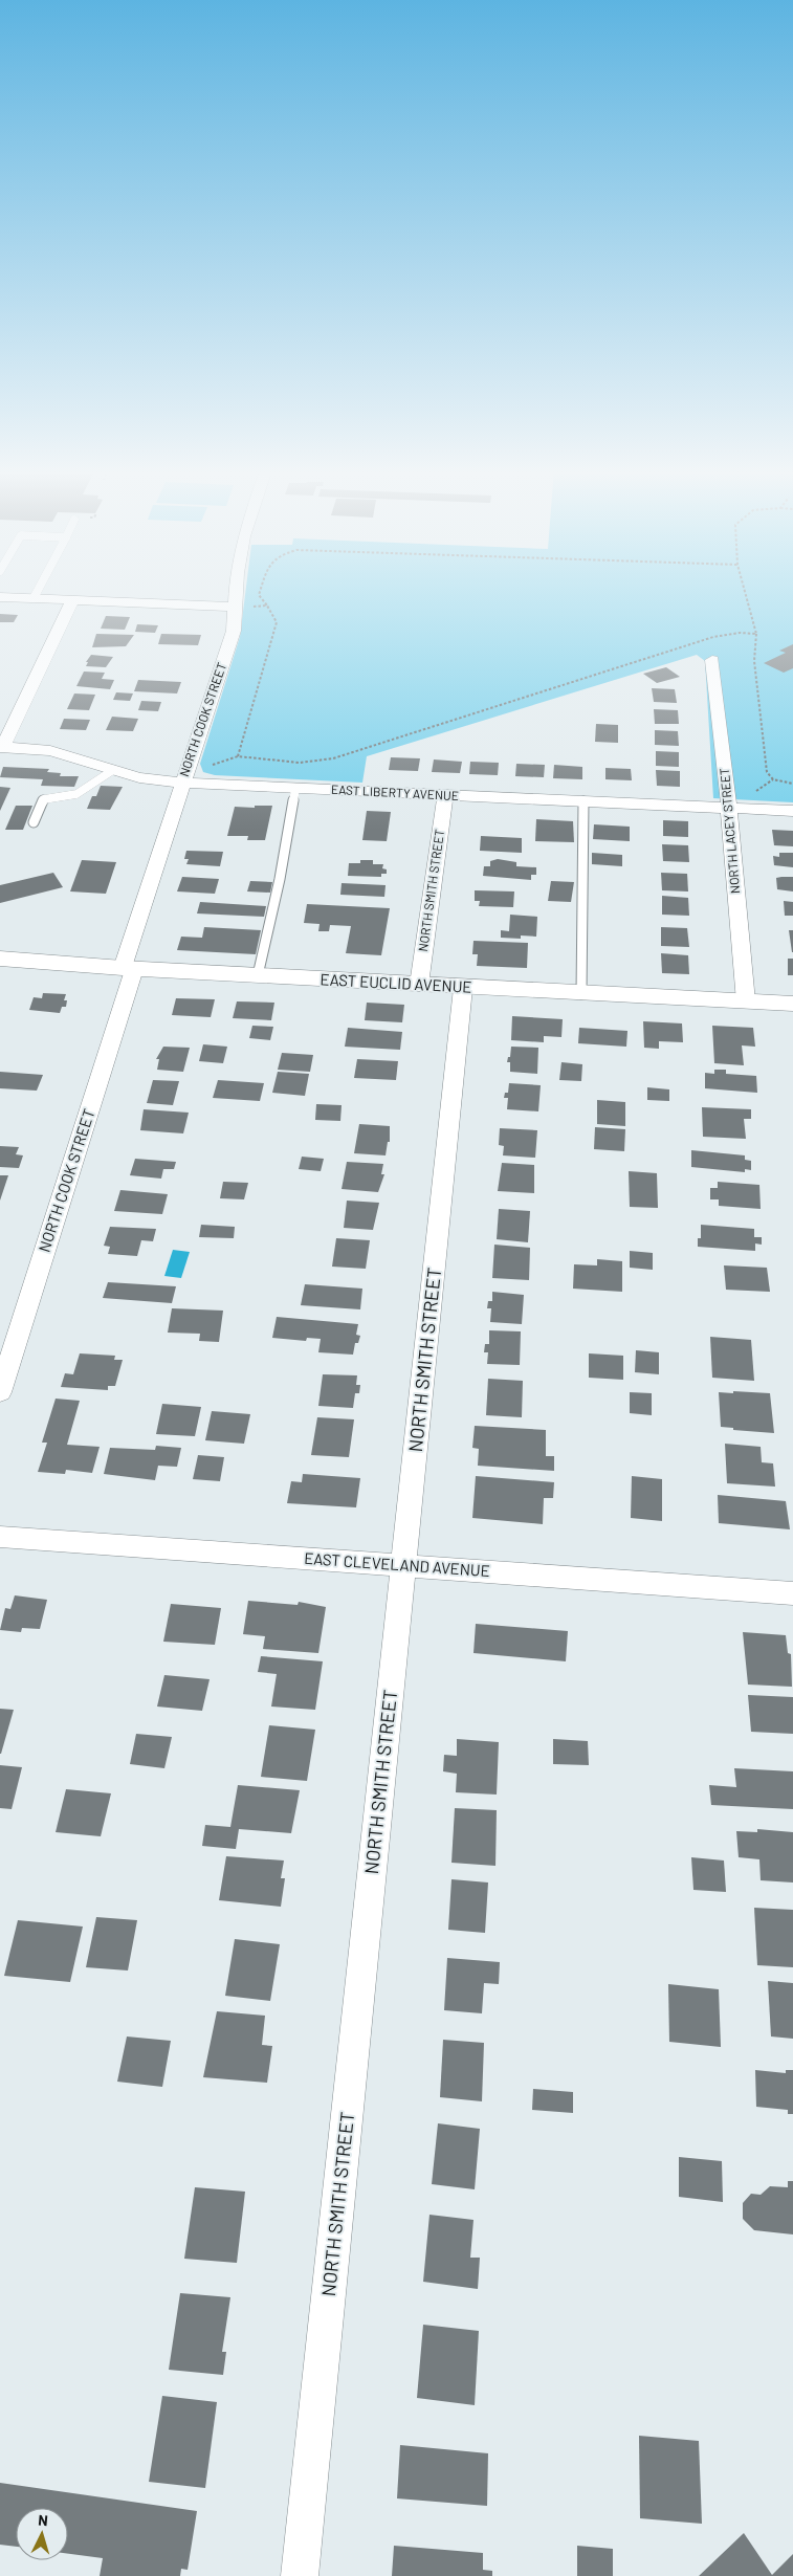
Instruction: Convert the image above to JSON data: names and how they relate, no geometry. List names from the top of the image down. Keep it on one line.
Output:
{"streets":{"main road":["EAST EUCLID AVENUE"],"street":["NORTH COOK STREET","EAST LIBERTY AVENUE","NORTH LACEY STREET","NORTH SMITH STREET","EAST CLEVELAND AVENUE"]},"crossings":[["NORTH COOK STREET","EAST LIBERTY AVENUE"],["NORTH COOK STREET","EAST EUCLID AVENUE"],["EAST LIBERTY AVENUE","NORTH LACEY STREET"],["EAST LIBERTY AVENUE","NORTH SMITH STREET"],["NORTH LACEY STREET","EAST EUCLID AVENUE"],["NORTH SMITH STREET","EAST EUCLID AVENUE"],["NORTH SMITH STREET","EAST CLEVELAND AVENUE"]],"north":"top"}
